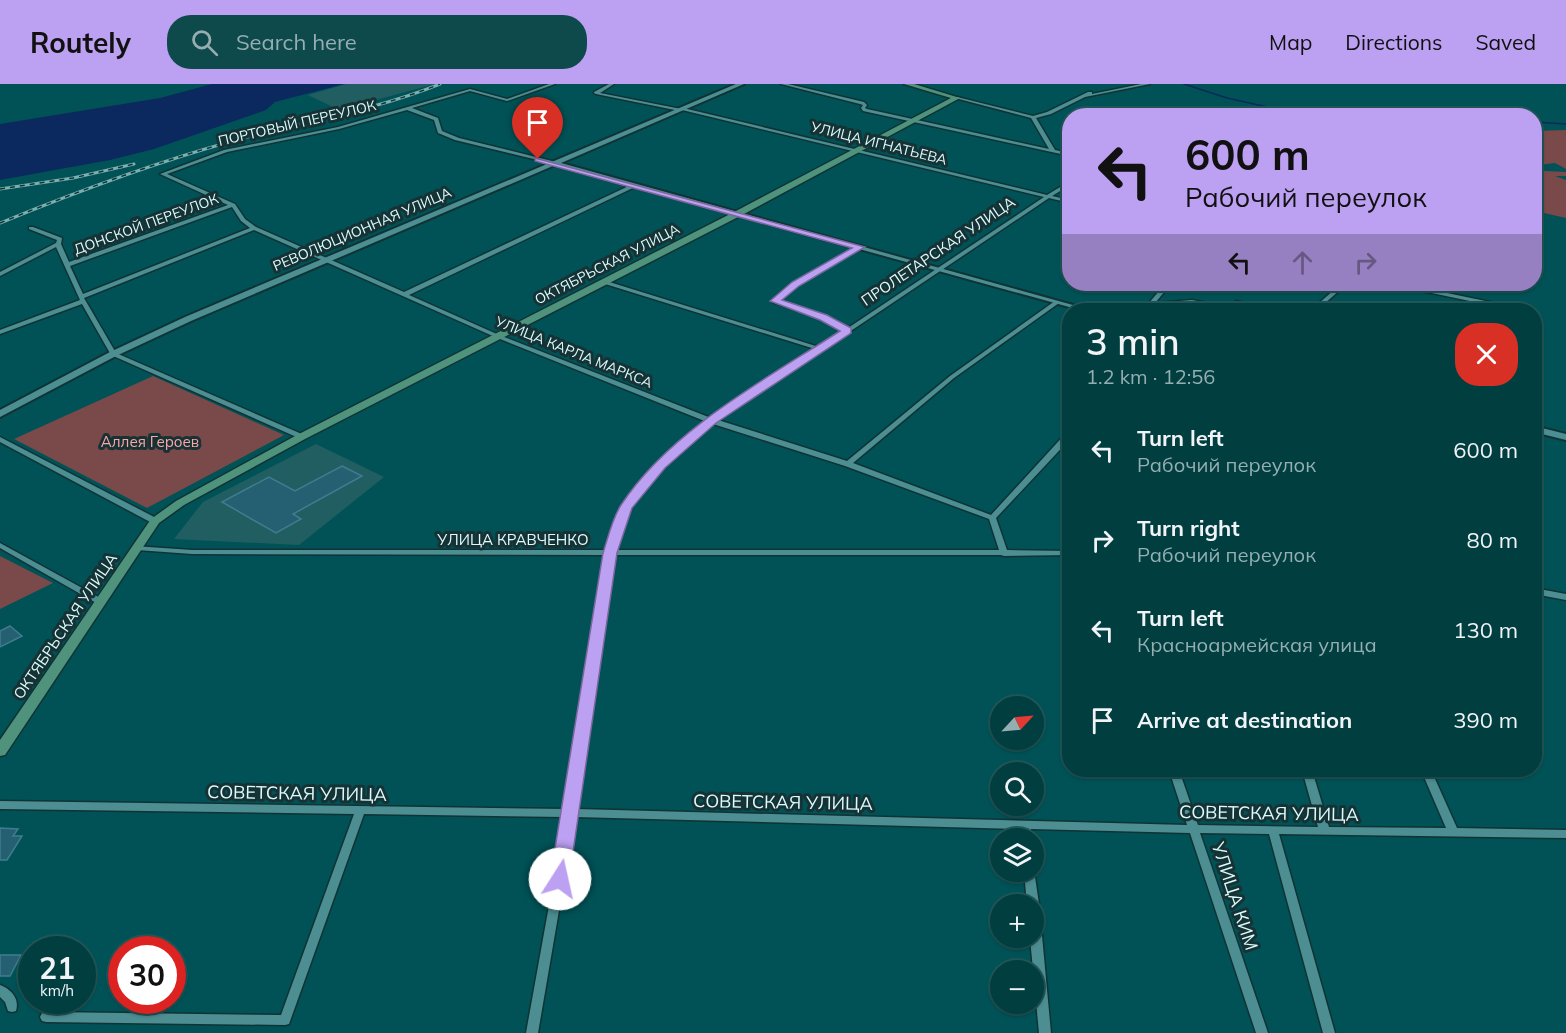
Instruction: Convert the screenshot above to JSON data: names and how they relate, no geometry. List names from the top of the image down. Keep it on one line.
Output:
{"streets":{"main road":["ОКТЯБРЬСКАЯ УЛИЦА"],"street":["ПОРТОВЫЙ ПЕРЕУЛОК","УЛИЦА ИГНАТЬЕВА","ДОНСКОЙ ПЕРЕУЛОК","РЕВОЛЮЦИОННАЯ УЛИЦА","ПРОЛЕТАРСКАЯ УЛИЦА","УЛИЦА КАРЛА МАРКСА","УЛИЦА КРАВЧЕНКО","СОВЕТСКАЯ УЛИЦА","УЛИЦА КИМ"]},"crossings":[["ПОРТОВЫЙ ПЕРЕУЛОК","УЛИЦА КАРЛА МАРКСА"],["УЛИЦА ИГНАТЬЕВА","РЕВОЛЮЦИОННАЯ УЛИЦА"],["УЛИЦА ИГНАТЬЕВА","ПРОЛЕТАРСКАЯ УЛИЦА"],["УЛИЦА ИГНАТЬЕВА","ОКТЯБРЬСКАЯ УЛИЦА"],["ДОНСКОЙ ПЕРЕУЛОК","УЛИЦА КАРЛА МАРКСА"],["РЕВОЛЮЦИОННАЯ УЛИЦА","УЛИЦА КАРЛА МАРКСА"],["ПРОЛЕТАРСКАЯ УЛИЦА","УЛИЦА КАРЛА МАРКСА"],["ПРОЛЕТАРСКАЯ УЛИЦА","УЛИЦА КРАВЧЕНКО"],["ПРОЛЕТАРСКАЯ УЛИЦА","СОВЕТСКАЯ УЛИЦА"],["ОКТЯБРЬСКАЯ УЛИЦА","УЛИЦА КАРЛА МАРКСА"],["ОКТЯБРЬСКАЯ УЛИЦА","УЛИЦА КРАВЧЕНКО"],["СОВЕТСКАЯ УЛИЦА","УЛИЦА КИМ"]],"parks":["Аллея Героев"],"north":"top right","page":{"header":"Routely","search":"Search here","nav":["Map","Directions","Saved"],"turn":["600 m","Рабочий переулок"],"heading":["3 min","1.2 km · 12:56"],"list":[{"name":"Turn left","note":"Рабочий переулок","value":"600 m"},{"name":"Turn right","note":"Рабочий переулок","value":"80 m"},{"name":"Turn left","note":"Красноармейская улица","value":"130 m"},{"name":"Arrive at destination","value":"390 m"}],"map_buttons":["+","−"],"speed":"21 km/h","limit":"30"}}
